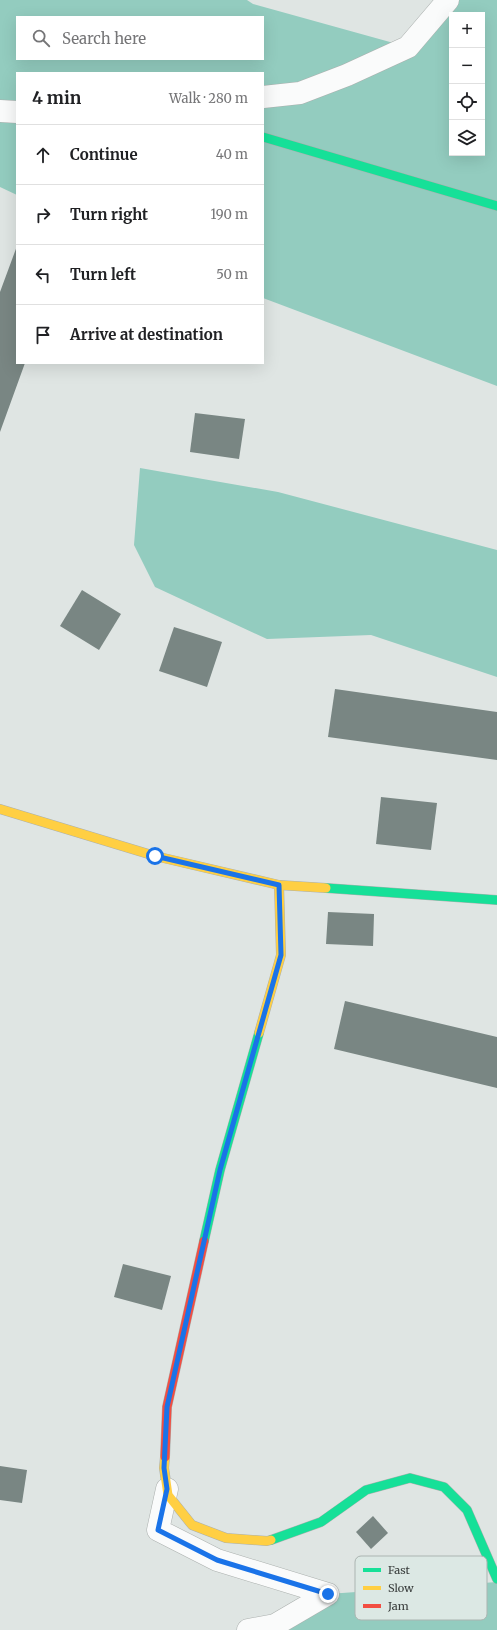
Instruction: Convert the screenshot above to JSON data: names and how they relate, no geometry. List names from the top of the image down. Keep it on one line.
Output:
{"legend":["Fast","Slow","Jam"],"page":{"map_buttons":["+","−"],"search":"Search here","heading":["4 min","Walk · 280 m"],"list":[["Continue","40 m"],["Turn right","190 m"],["Turn left","50 m"],"Arrive at destination"]}}
